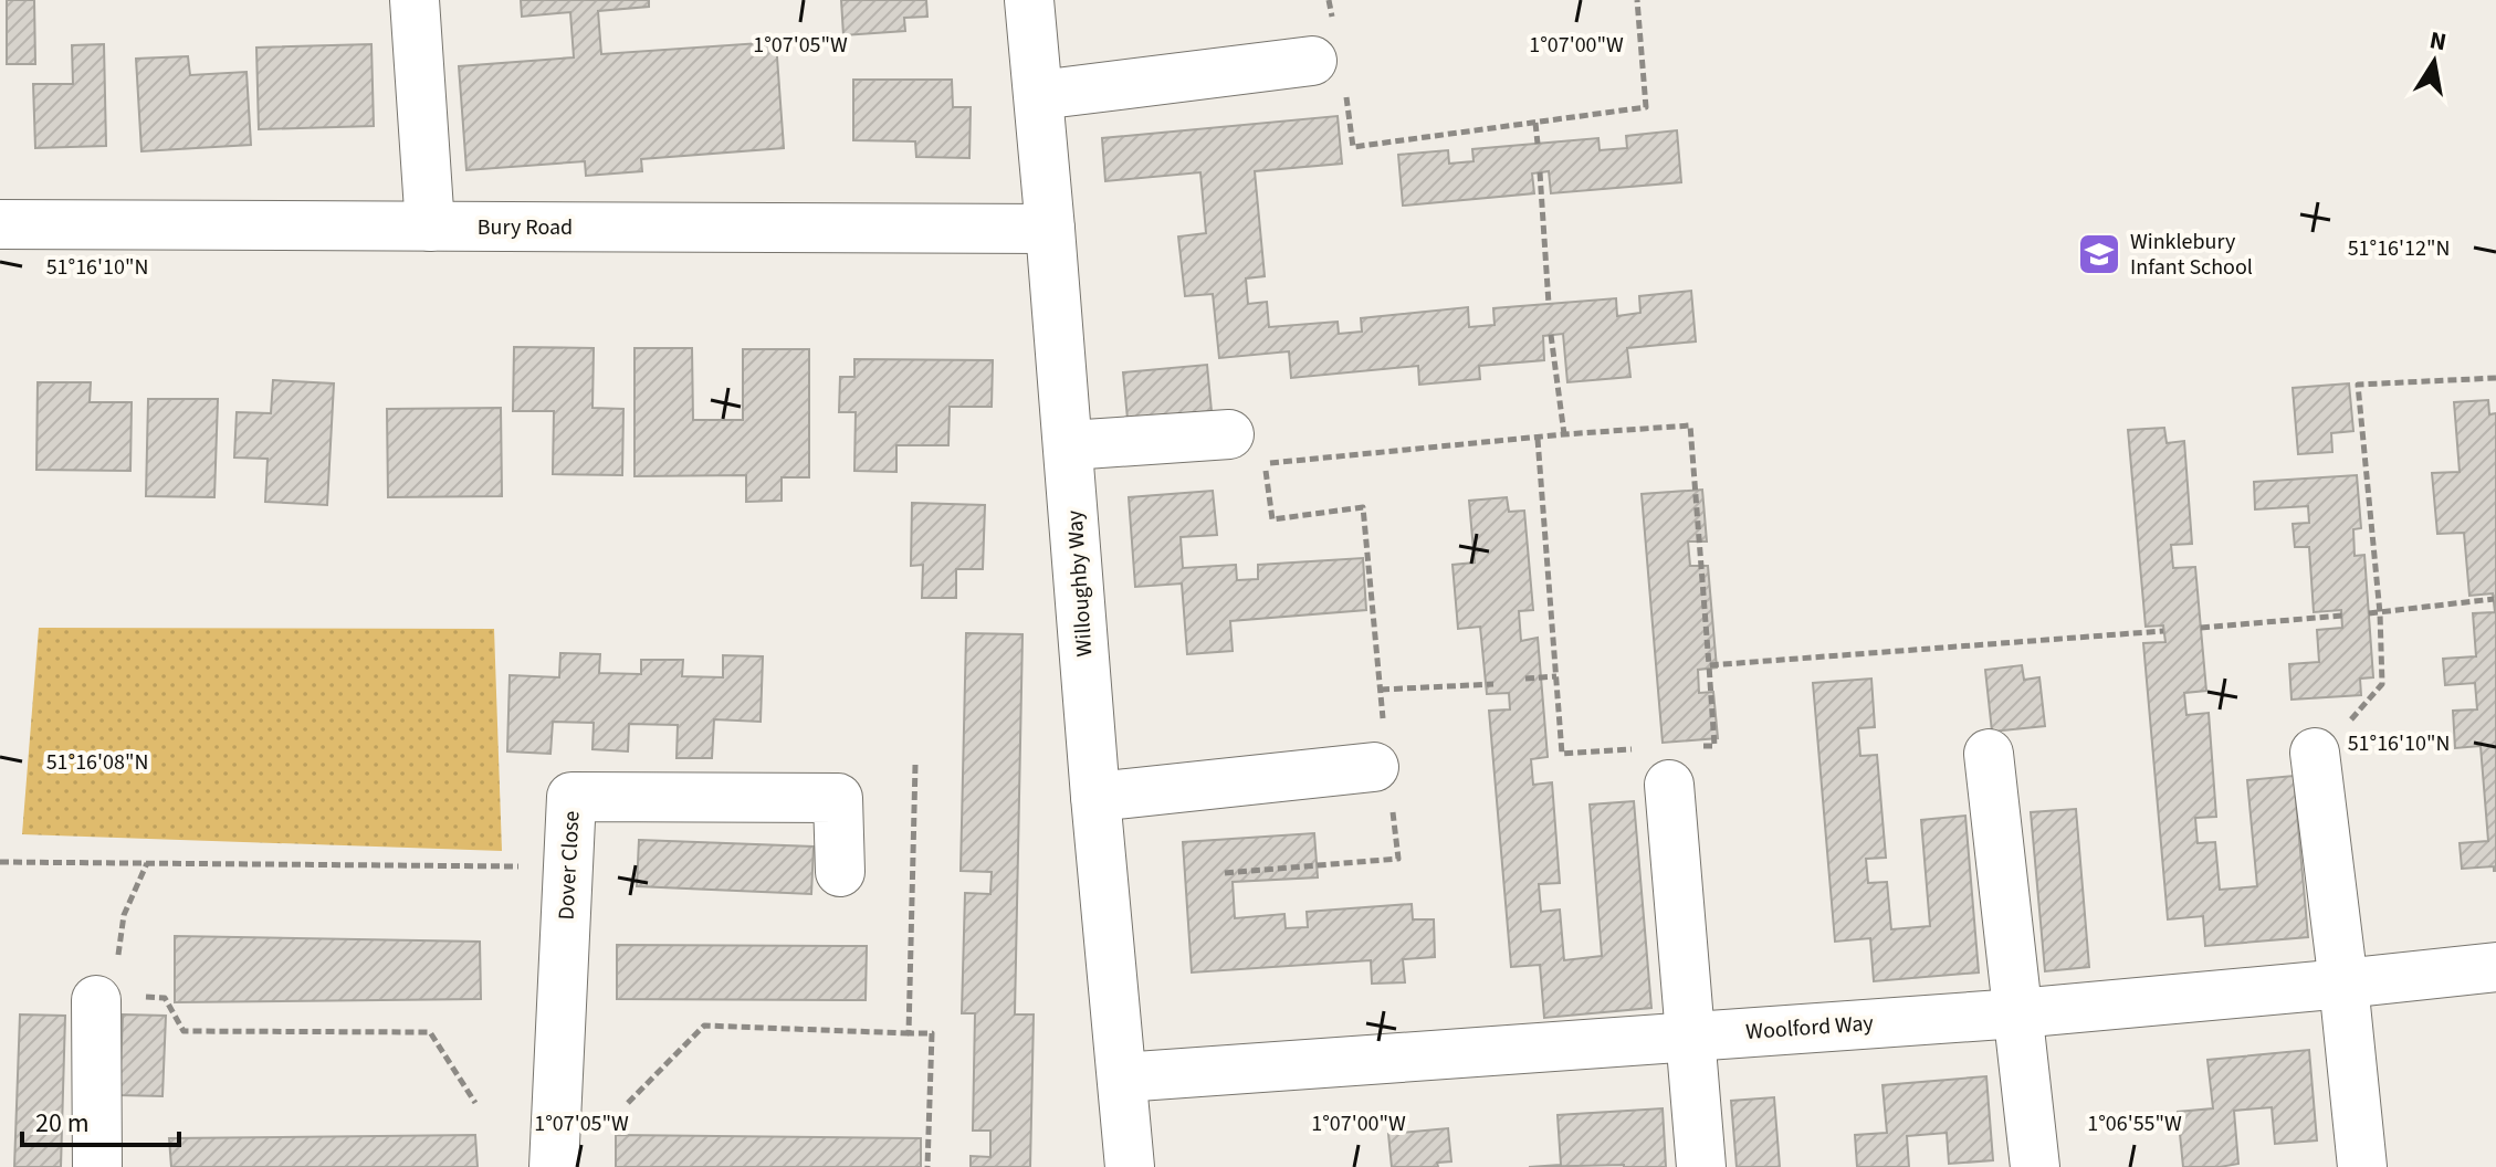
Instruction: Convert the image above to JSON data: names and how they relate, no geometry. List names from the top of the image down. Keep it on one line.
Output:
{"streets":{"street":["Bury Road","Willoughby Way","Dover Close","Woolford Way"]},"crossings":[["Bury Road","Willoughby Way"],["Willoughby Way","Woolford Way"]],"places":{"school or university":["Winklebury Infant School"]},"scale_bar":"20 m","north":"top","coordinates":["1°07'05\"W","1°07'00\"W","51°16'12\"N","51°16'10\"N","51°16'08\"N","1°06'55\"W"]}
